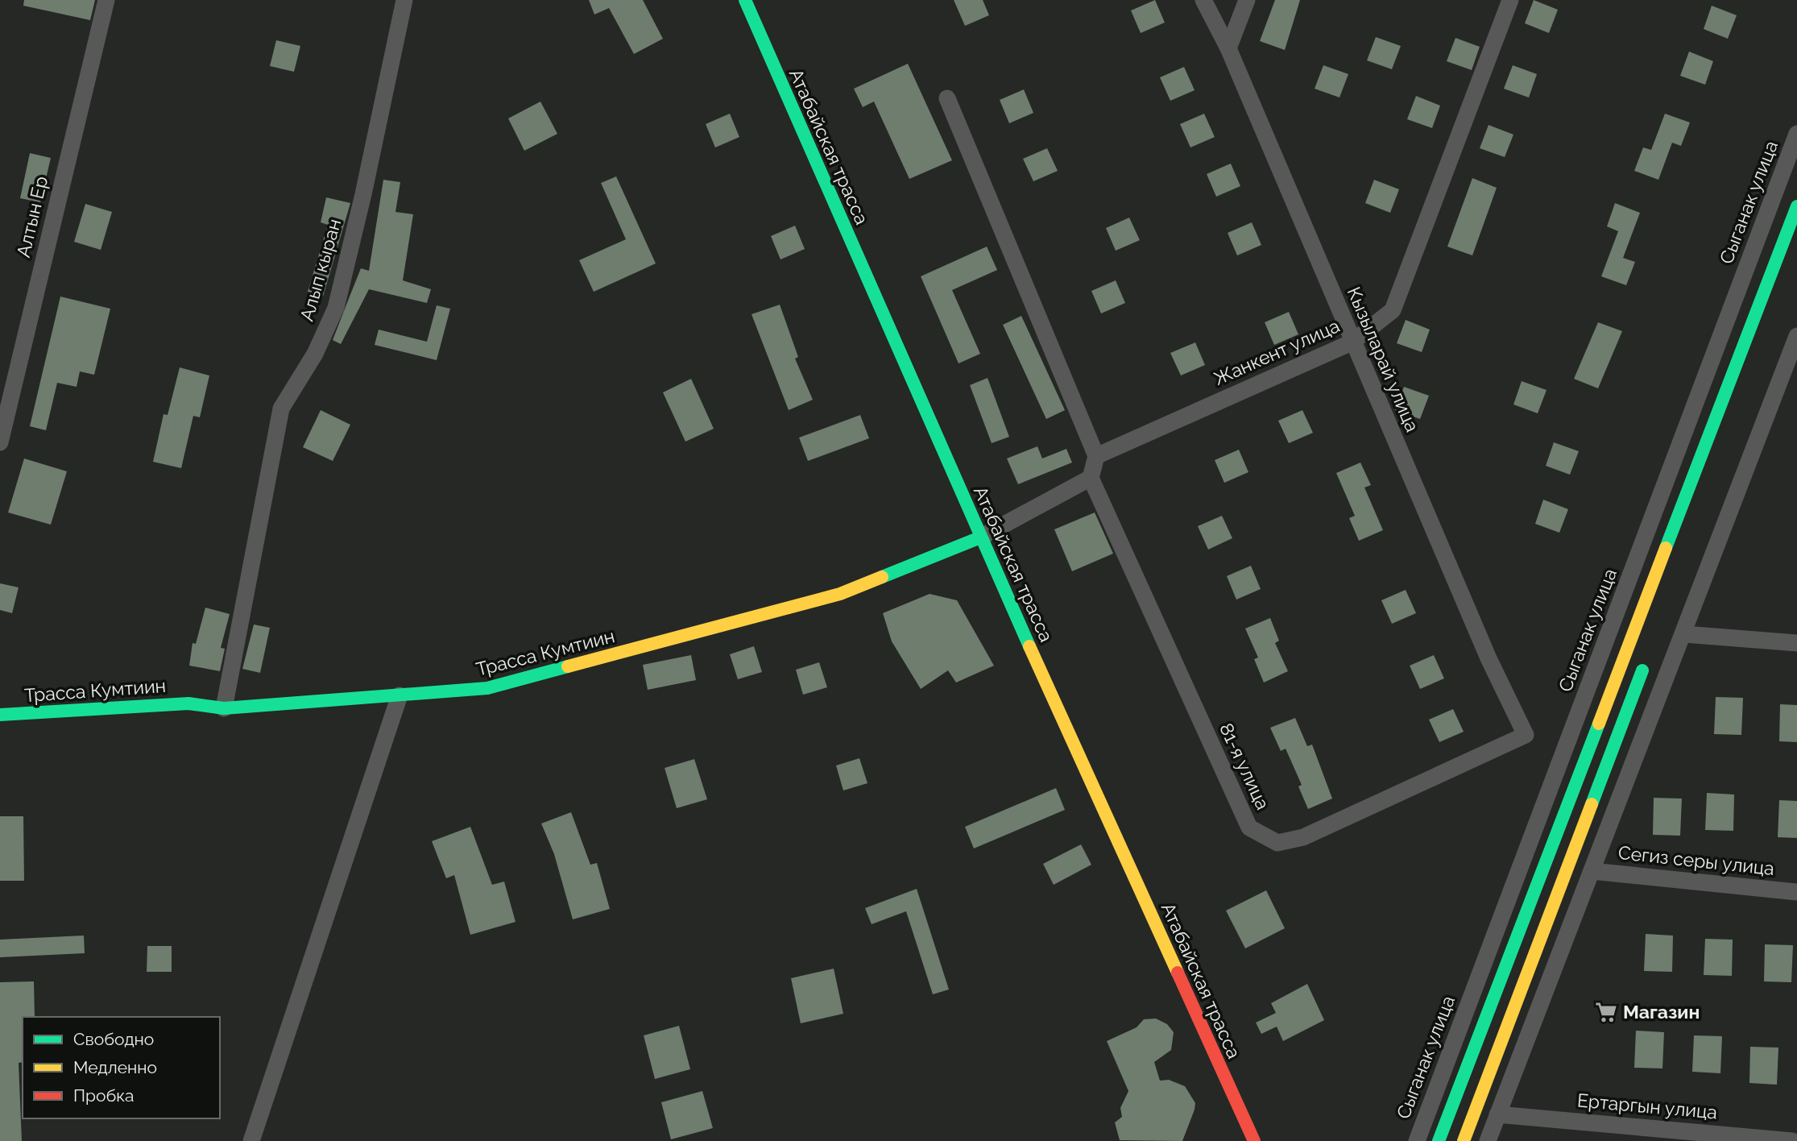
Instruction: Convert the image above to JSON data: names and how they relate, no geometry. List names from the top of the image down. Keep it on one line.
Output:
{"streets":{"main road":["Атабайская трасса","Трасса Кумтиин"],"street":["Сыганак улица","Алтын Ер","Алып кыран","Жанкент улица","Кызыларай улица","81-я улица","Сегиз серы улица","Ертаргын улица"]},"crossings":[["Атабайская трасса","Трасса Кумтиин"],["Алып кыран","Трасса Кумтиин"],["Жанкент улица","Кызыларай улица"],["Кызыларай улица","81-я улица"]],"places":{"supermarket":["Магазин"]},"legend":["Свободно","Медленно","Пробка"]}
